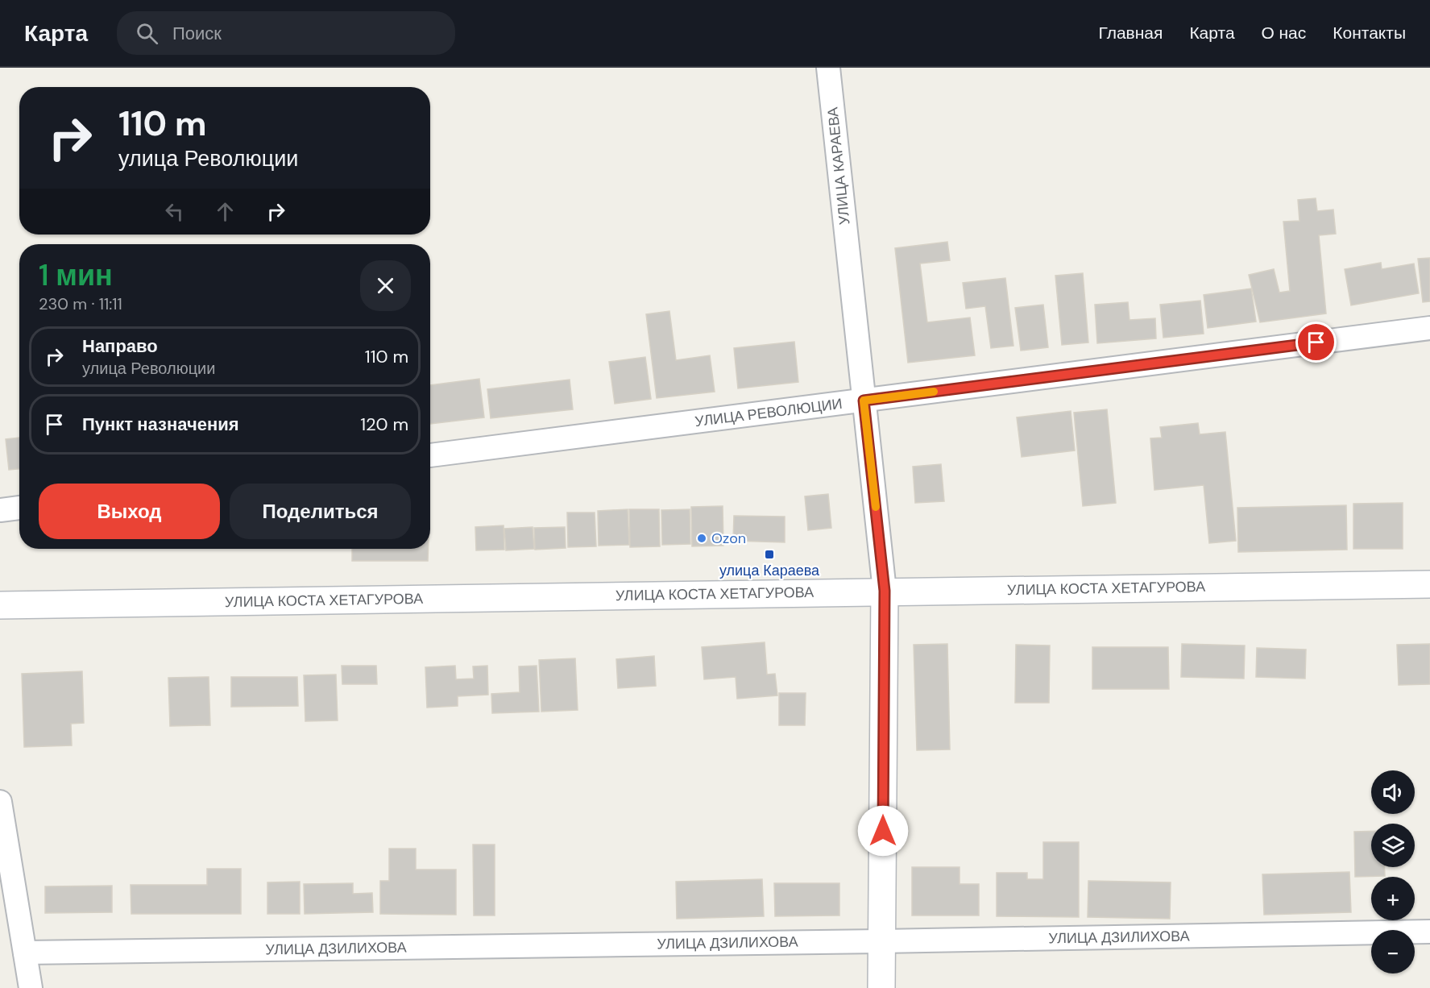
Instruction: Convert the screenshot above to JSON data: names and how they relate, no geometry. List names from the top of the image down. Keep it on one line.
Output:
{"streets":{"main road":["УЛИЦА КАРАЕВА","УЛИЦА КОСТА ХЕТАГУРОВА"],"street":["УЛИЦА РЕВОЛЮЦИИ","УЛИЦА ДЗИЛИХОВА"]},"crossings":[["УЛИЦА КАРАЕВА","УЛИЦА РЕВОЛЮЦИИ"],["УЛИЦА КАРАЕВА","УЛИЦА КОСТА ХЕТАГУРОВА"],["УЛИЦА КАРАЕВА","УЛИЦА ДЗИЛИХОВА"]],"places":{"other":["Ozon"],"transit":["улица Караева"]},"page":{"header":"Карта","search":"Поиск","nav":["Главная","Карта","О нас","Контакты"],"turn":["110 m","улица Революции"],"heading":["1 мин","230 m · 11:11"],"list":[{"name":"Направо","note":"улица Революции","value":"110 m"},{"name":"Пункт назначения","value":"120 m"}],"buttons":["Выход","Поделиться"],"map_buttons":["+","−"]}}
